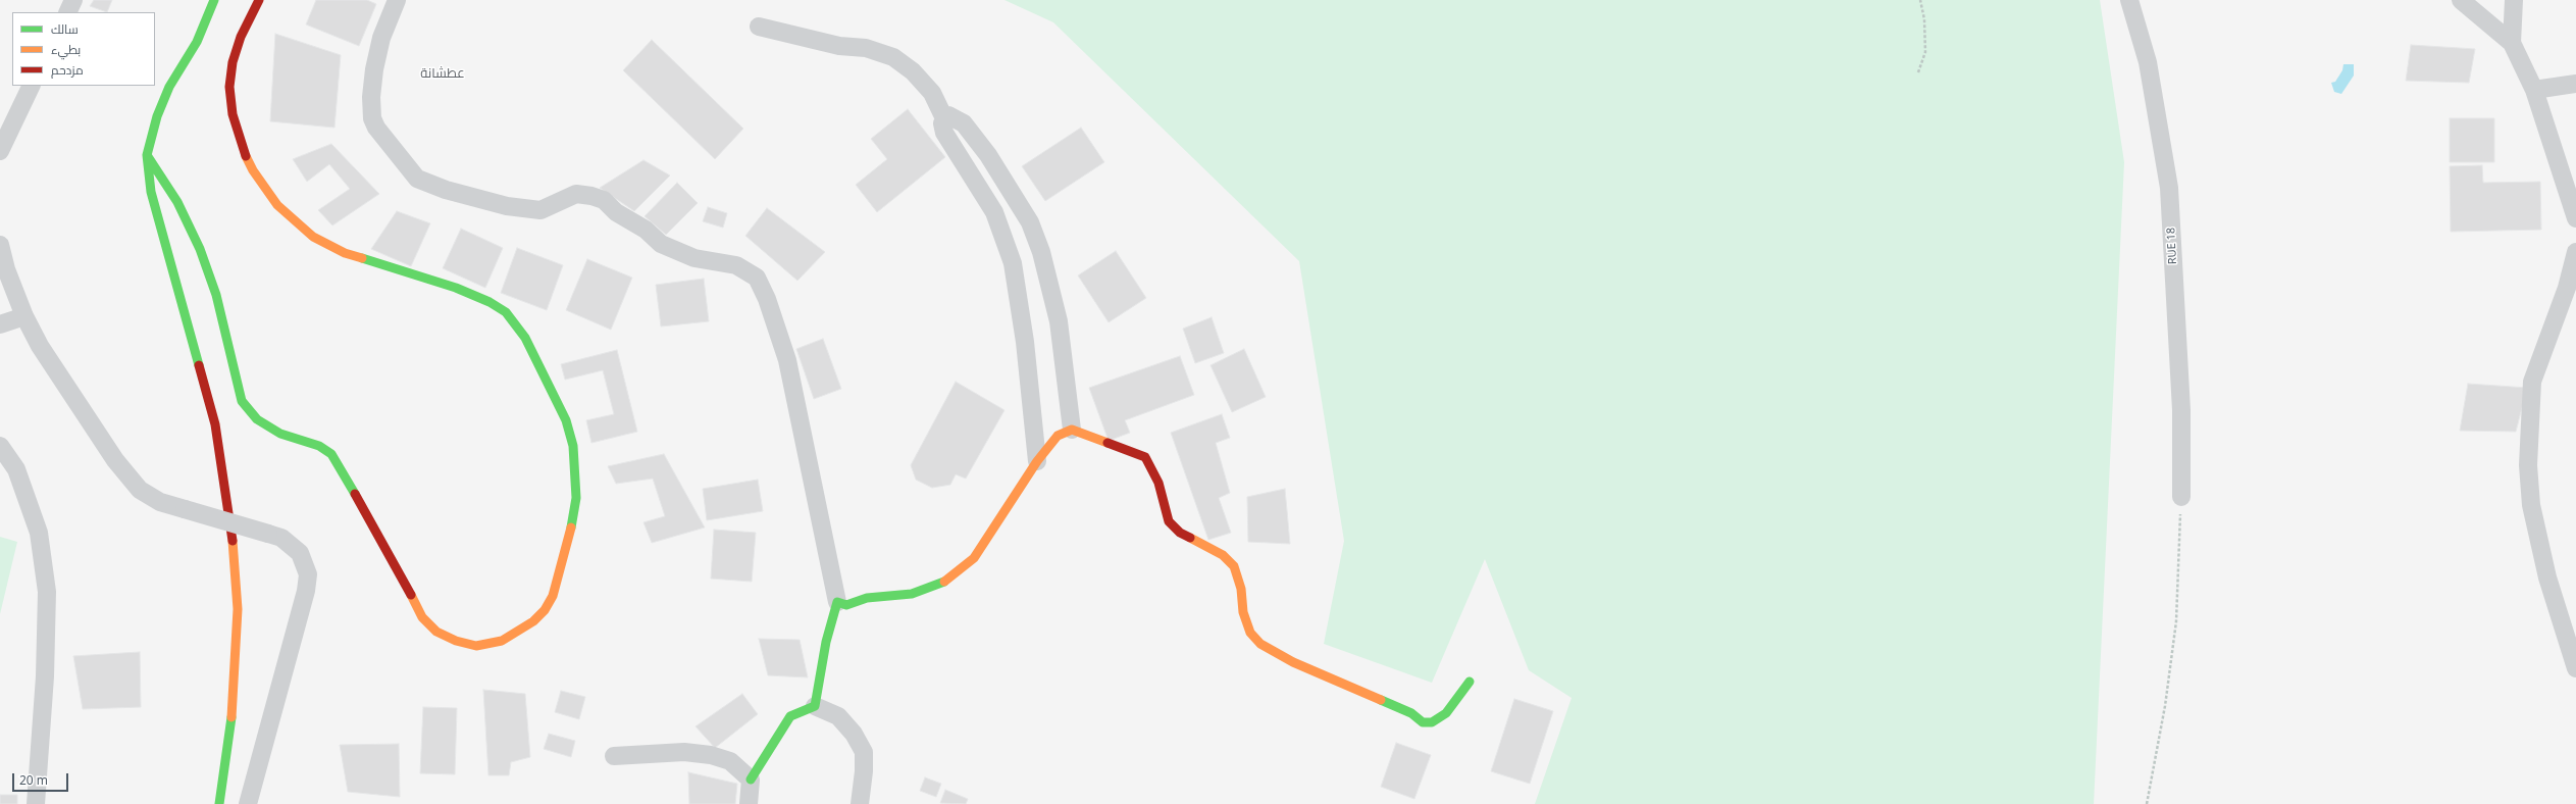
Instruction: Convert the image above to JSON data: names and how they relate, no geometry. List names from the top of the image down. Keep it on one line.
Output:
{"streets":{"street":["RUE 18"]},"districts":["عطشانة"],"legend":["سالك","بطيء","مزدحم"],"scale_bar":"20 m"}
